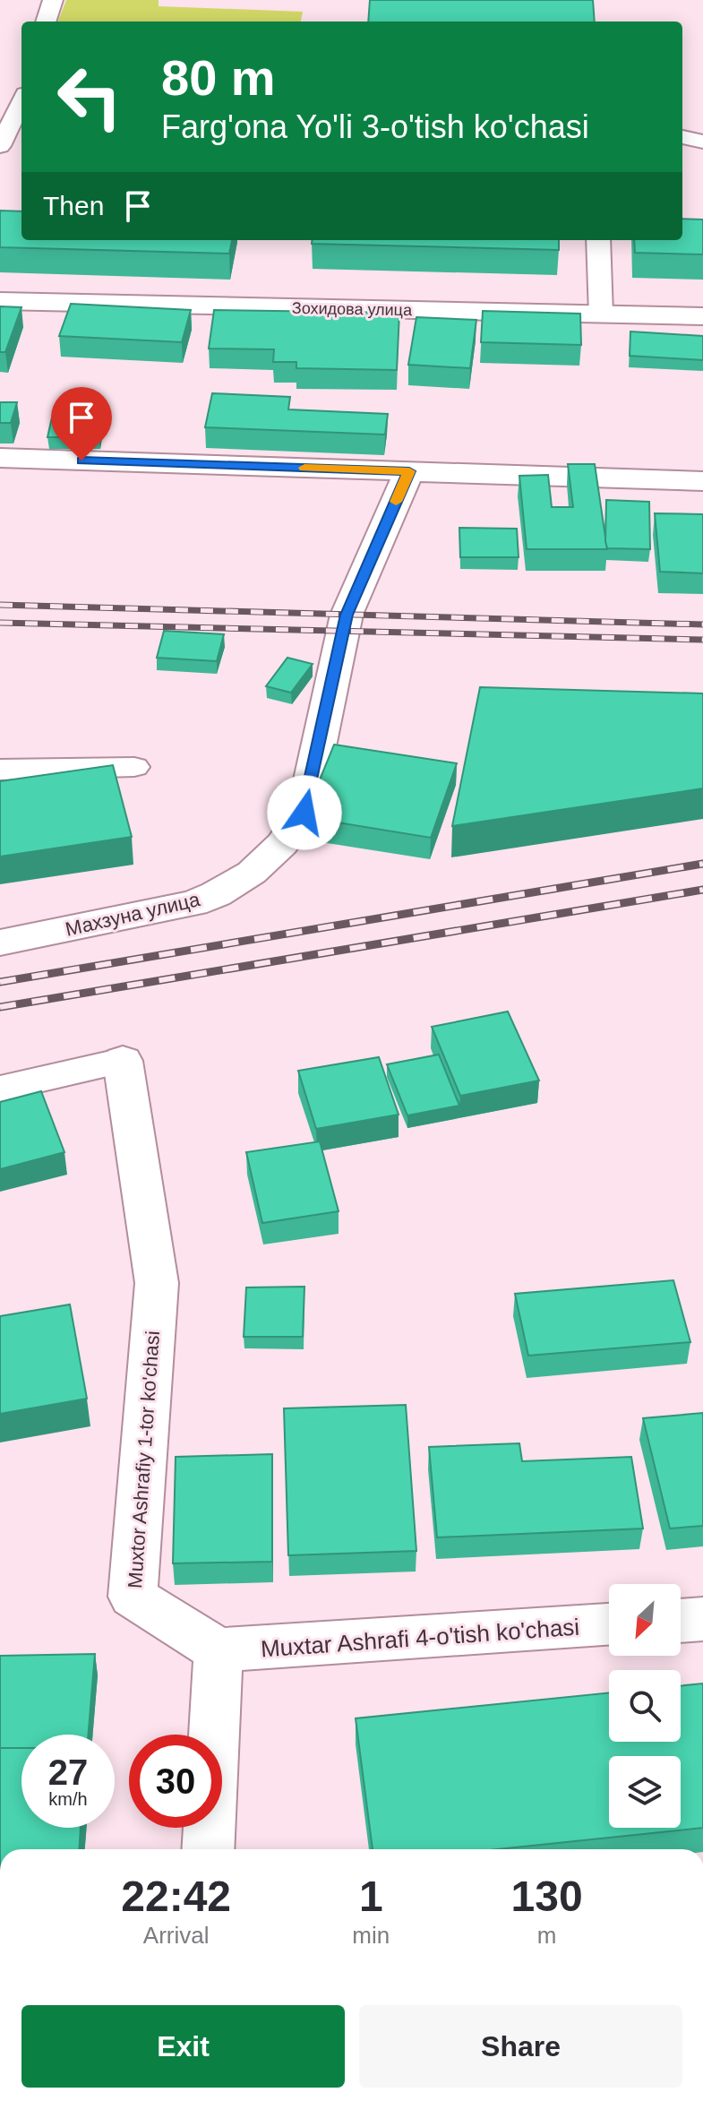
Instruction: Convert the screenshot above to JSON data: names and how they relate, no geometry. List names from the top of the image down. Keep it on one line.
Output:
{"streets":{"street":["Зохидова улица","Махзуна улица","Muxtor Ashrafiy 1-tor ko'chasi","Muxtar Ashrafi 4-o'tish ko'chasi"]},"crossings":[["Muxtor Ashrafiy 1-tor ko'chasi","Muxtar Ashrafi 4-o'tish ko'chasi"]],"north":"bottom left","page":{"turn":["80 m","Farg'ona Yo'li 3-o'tish ko'chasi"],"then":"Then","speed":"27 km/h","limit":"30","eta":["22:42","Arrival","1","min","130","m"],"buttons":["Exit","Share"]}}
